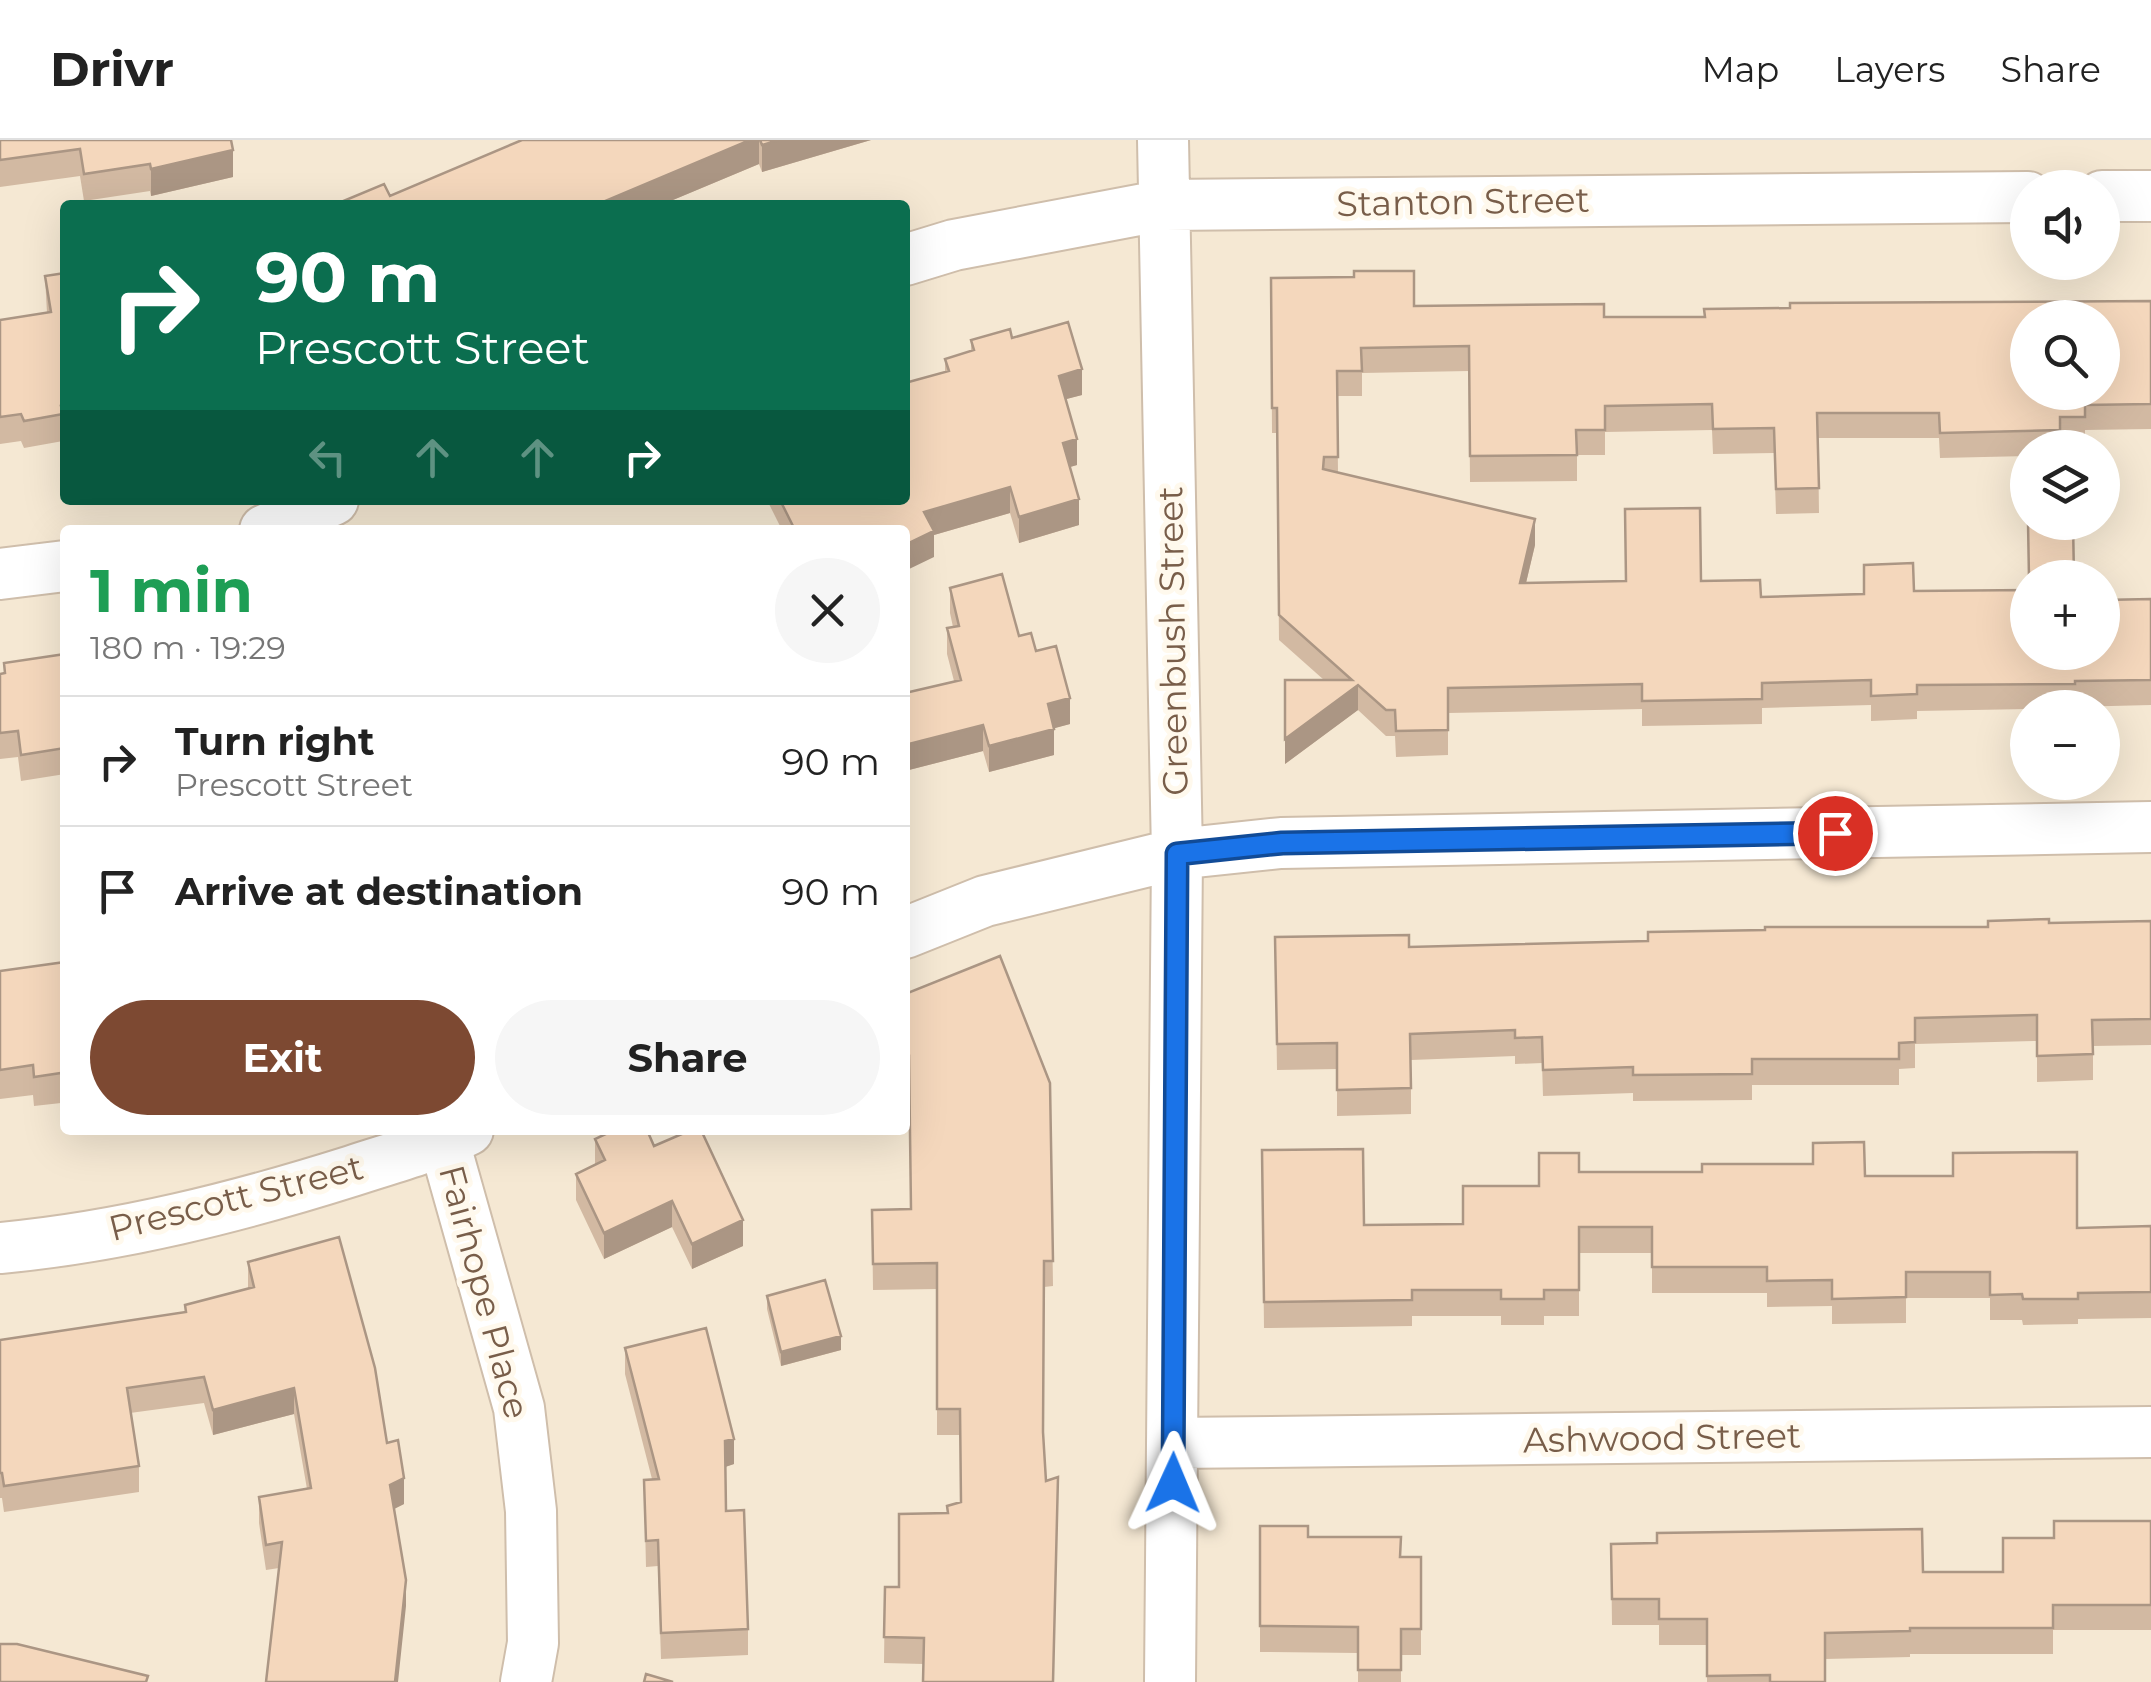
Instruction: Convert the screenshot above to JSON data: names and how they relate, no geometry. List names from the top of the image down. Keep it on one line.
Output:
{"streets":{"street":["Stanton Street","Greenbush Street","Prescott Street","Fairhope Place","Ashwood Street"]},"crossings":[["Stanton Street","Greenbush Street"],["Greenbush Street","Ashwood Street"],["Prescott Street","Fairhope Place"]],"page":{"header":"Drivr","nav":["Map","Layers","Share"],"map_buttons":["+","−"],"turn":["90 m","Prescott Street"],"heading":["1 min","180 m · 19:29"],"list":[{"name":"Turn right","note":"Prescott Street","value":"90 m"},{"name":"Arrive at destination","value":"90 m"}],"buttons":["Exit","Share"]}}
